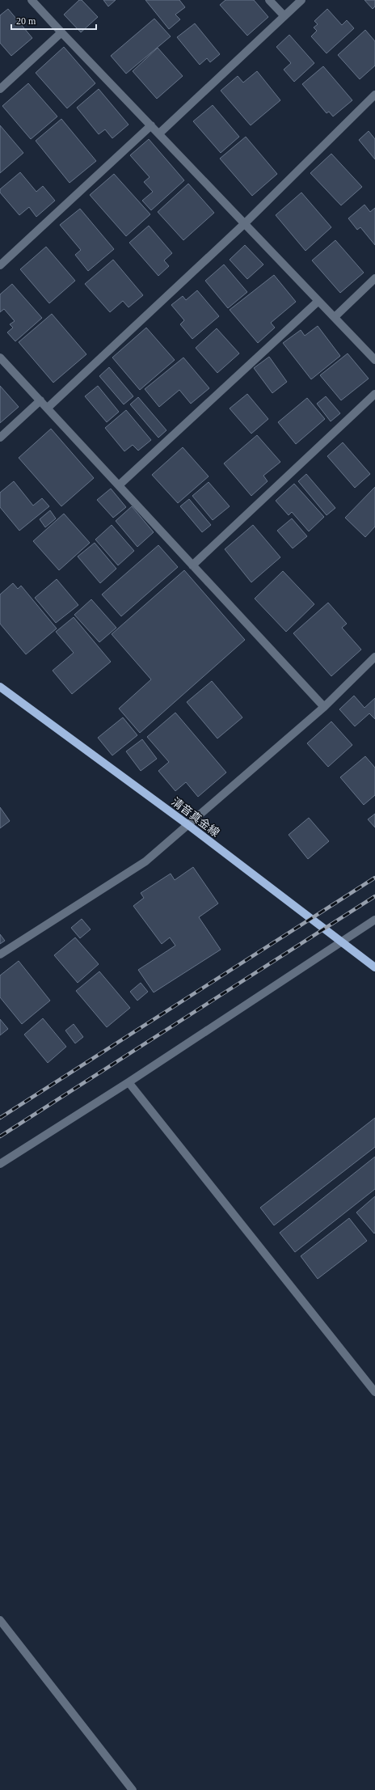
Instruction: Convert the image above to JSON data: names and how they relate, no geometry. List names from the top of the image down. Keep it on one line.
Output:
{"streets":{"main road":["清音真金線"]},"scale_bar":"20 m"}
